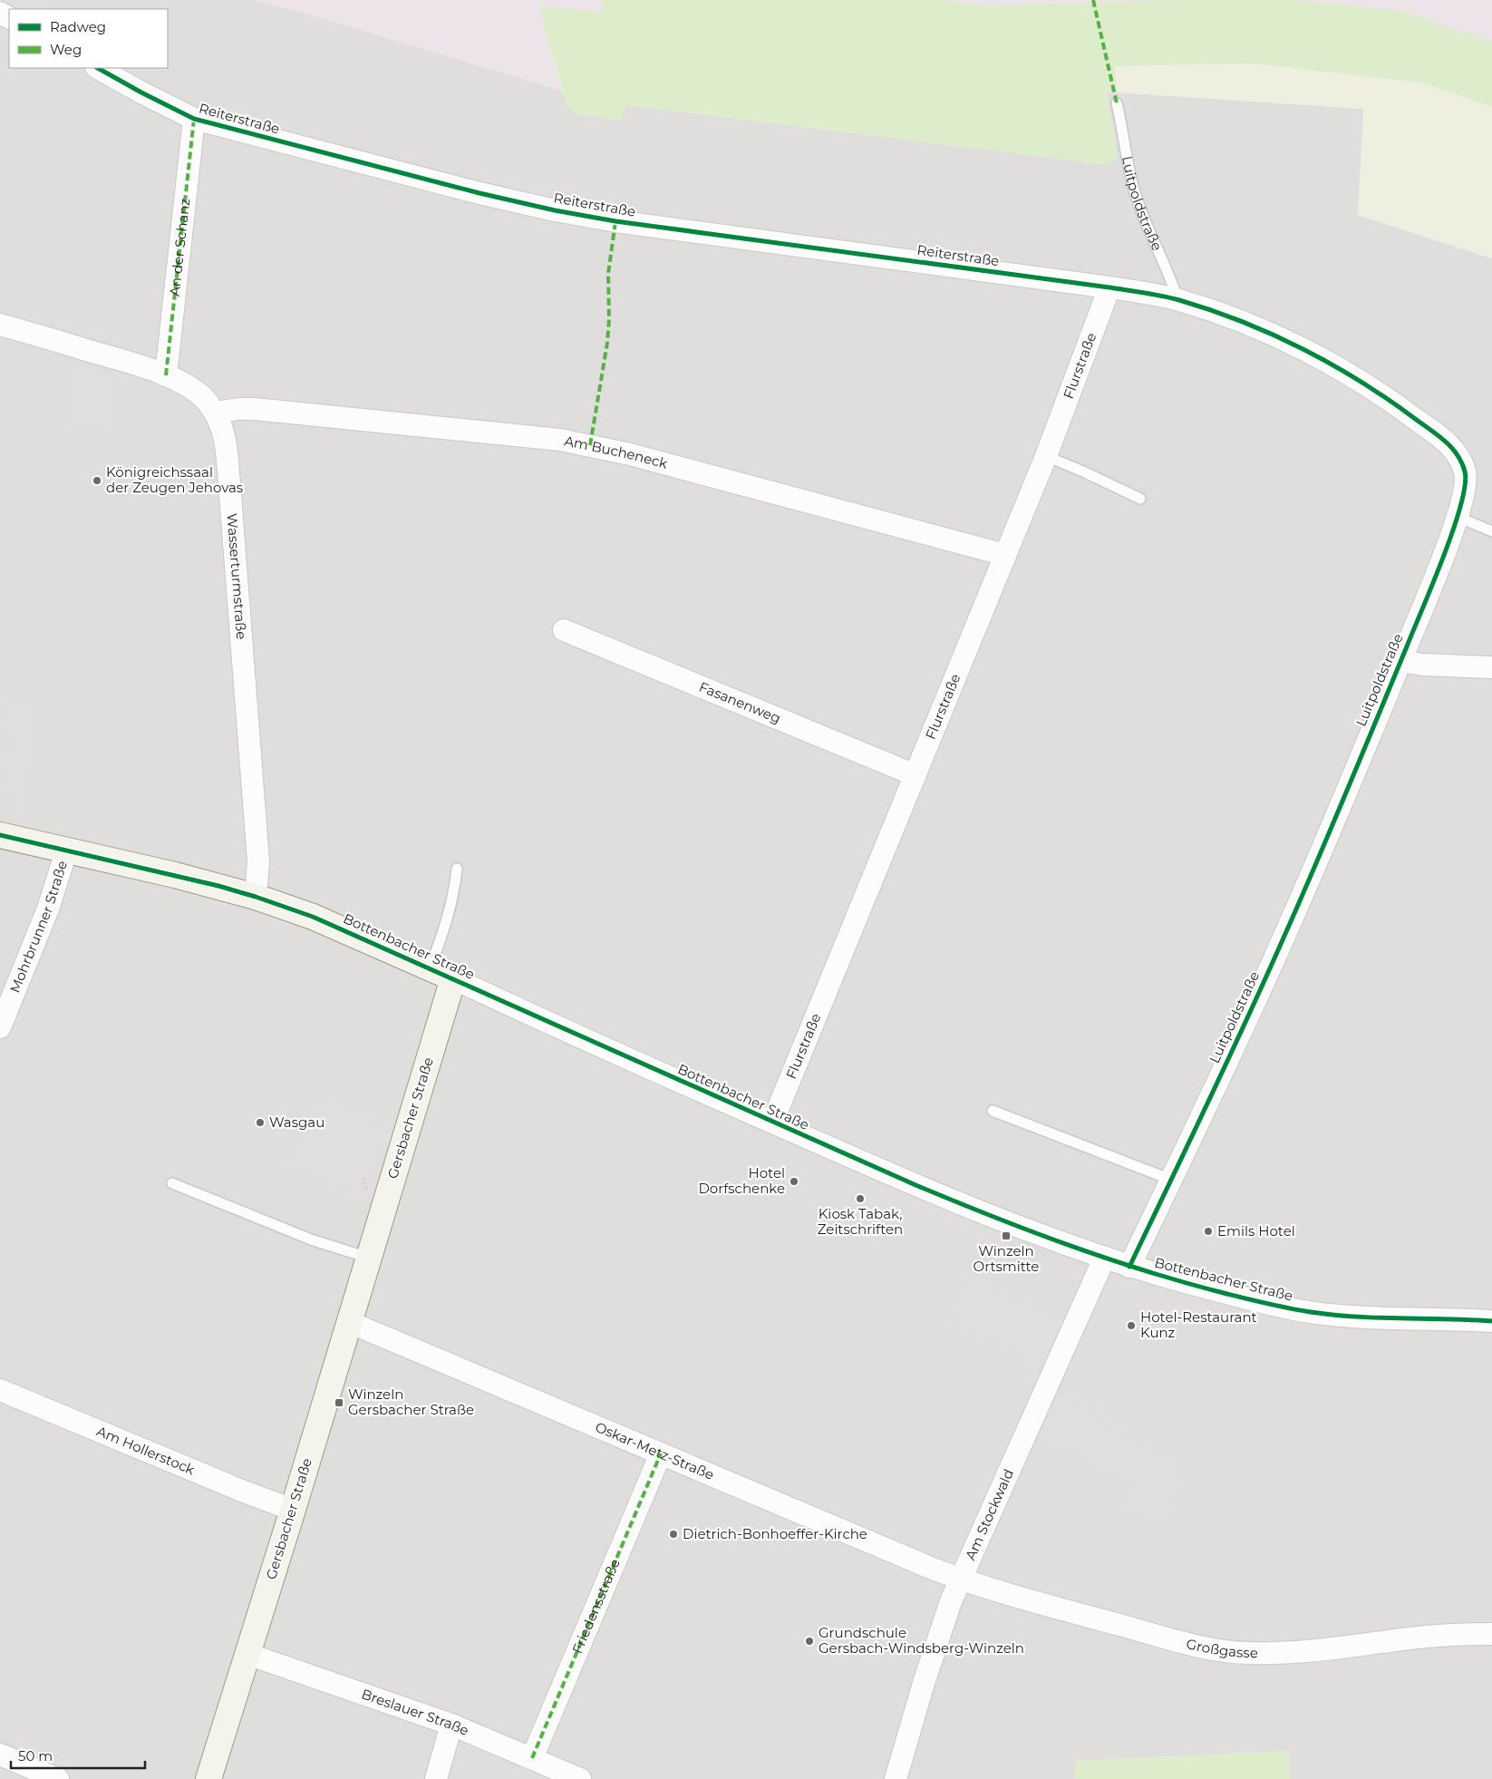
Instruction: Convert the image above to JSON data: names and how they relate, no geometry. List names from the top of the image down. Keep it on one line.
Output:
{"streets":{"street":["Reiterstraße","Luitpoldstraße","An der Schanz","Flurstraße","Am Bucheneck","Wasserturmstraße","Fasanenweg","Mohrbrunner Straße","Bottenbacher Straße","Gersbacher Straße","Am Hollerstock","Oskar-Metz-Straße","Am Stockwald","Friedensstraße","Großgasse","Breslauer Straße"]},"crossings":[["Reiterstraße","Luitpoldstraße"],["Reiterstraße","An der Schanz"],["Reiterstraße","Flurstraße"],["Luitpoldstraße","Flurstraße"],["Luitpoldstraße","Bottenbacher Straße"],["An der Schanz","Wasserturmstraße"],["Flurstraße","Am Bucheneck"],["Flurstraße","Fasanenweg"],["Flurstraße","Bottenbacher Straße"],["Am Bucheneck","Wasserturmstraße"],["Wasserturmstraße","Bottenbacher Straße"],["Mohrbrunner Straße","Bottenbacher Straße"],["Bottenbacher Straße","Gersbacher Straße"],["Bottenbacher Straße","Am Stockwald"],["Gersbacher Straße","Am Hollerstock"],["Gersbacher Straße","Oskar-Metz-Straße"],["Gersbacher Straße","Breslauer Straße"],["Oskar-Metz-Straße","Am Stockwald"],["Oskar-Metz-Straße","Friedensstraße"],["Oskar-Metz-Straße","Großgasse"],["Am Stockwald","Großgasse"],["Friedensstraße","Breslauer Straße"]],"places":{"other":["Königreichssaal der Zeugen Jehovas","Wasgau","Hotel Dorfschenke","Kiosk Tabak, Zeitschriften","Emils Hotel","Hotel-Restaurant Kunz","Dietrich-Bonhoeffer-Kirche","Grundschule Gersbach-Windsberg-Winzeln"],"transit":["Winzeln Ortsmitte","Winzeln Gersbacher Straße"]},"legend":["Radweg","Weg"],"scale_bar":"50 m"}
